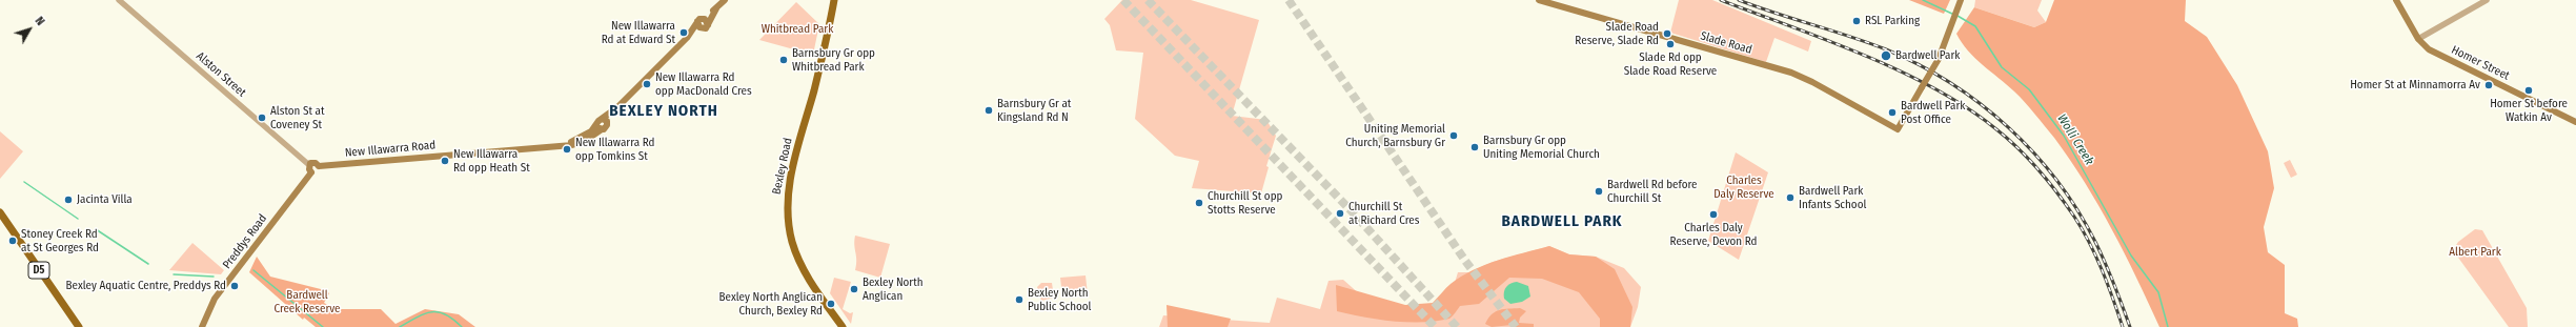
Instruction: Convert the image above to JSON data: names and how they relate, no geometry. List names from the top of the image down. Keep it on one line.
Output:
{"streets":{"main road":["Slade Road","Homer Street","New Illawarra Road","Bexley Road","Preddys Road","D5"],"street":["Alston Street"]},"crossings":[["Alston Street","New Illawarra Road"],["New Illawarra Road","Preddys Road"]],"districts":["BEXLEY NORTH","BARDWELL PARK"],"water":["Wolli Creek"],"parks":["Whitbread Park","Charles Daly Reserve","Albert Park","Bardwell Creek Reserve"],"places":["RSL Parking","New Illawarra Rd at Edward St","Slade Road Reserve, Slade Rd","Slade Rd opp Slade Road Reserve","Bardwell Park","Barnsbury Gr opp Whitbread Park","New Illawarra Rd opp MacDonald Cres","Homer St at Minnamorra Av","Homer St before Watkin Av","Barnsbury Gr at Kingsland Rd N","Bardwell Park Post Office","Alston St at Coveney St","Uniting Memorial Church, Barnsbury Gr","Barnsbury Gr opp Uniting Memorial Church","New Illawarra Rd opp Tomkins St","New Illawarra Rd opp Heath St","Bardwell Rd before Churchill St","Bardwell Park Infants School","Jacinta Villa","Churchill St opp Stotts Reserve","Churchill St at Richard Cres","Charles Daly Reserve, Devon Rd","Stoney Creek Rd at St Georges Rd","Bexley Aquatic Centre, Preddys Rd","Bexley North Anglican","Bexley North Public School","Bexley North Anglican Church, Bexley Rd"],"north":"top right"}
